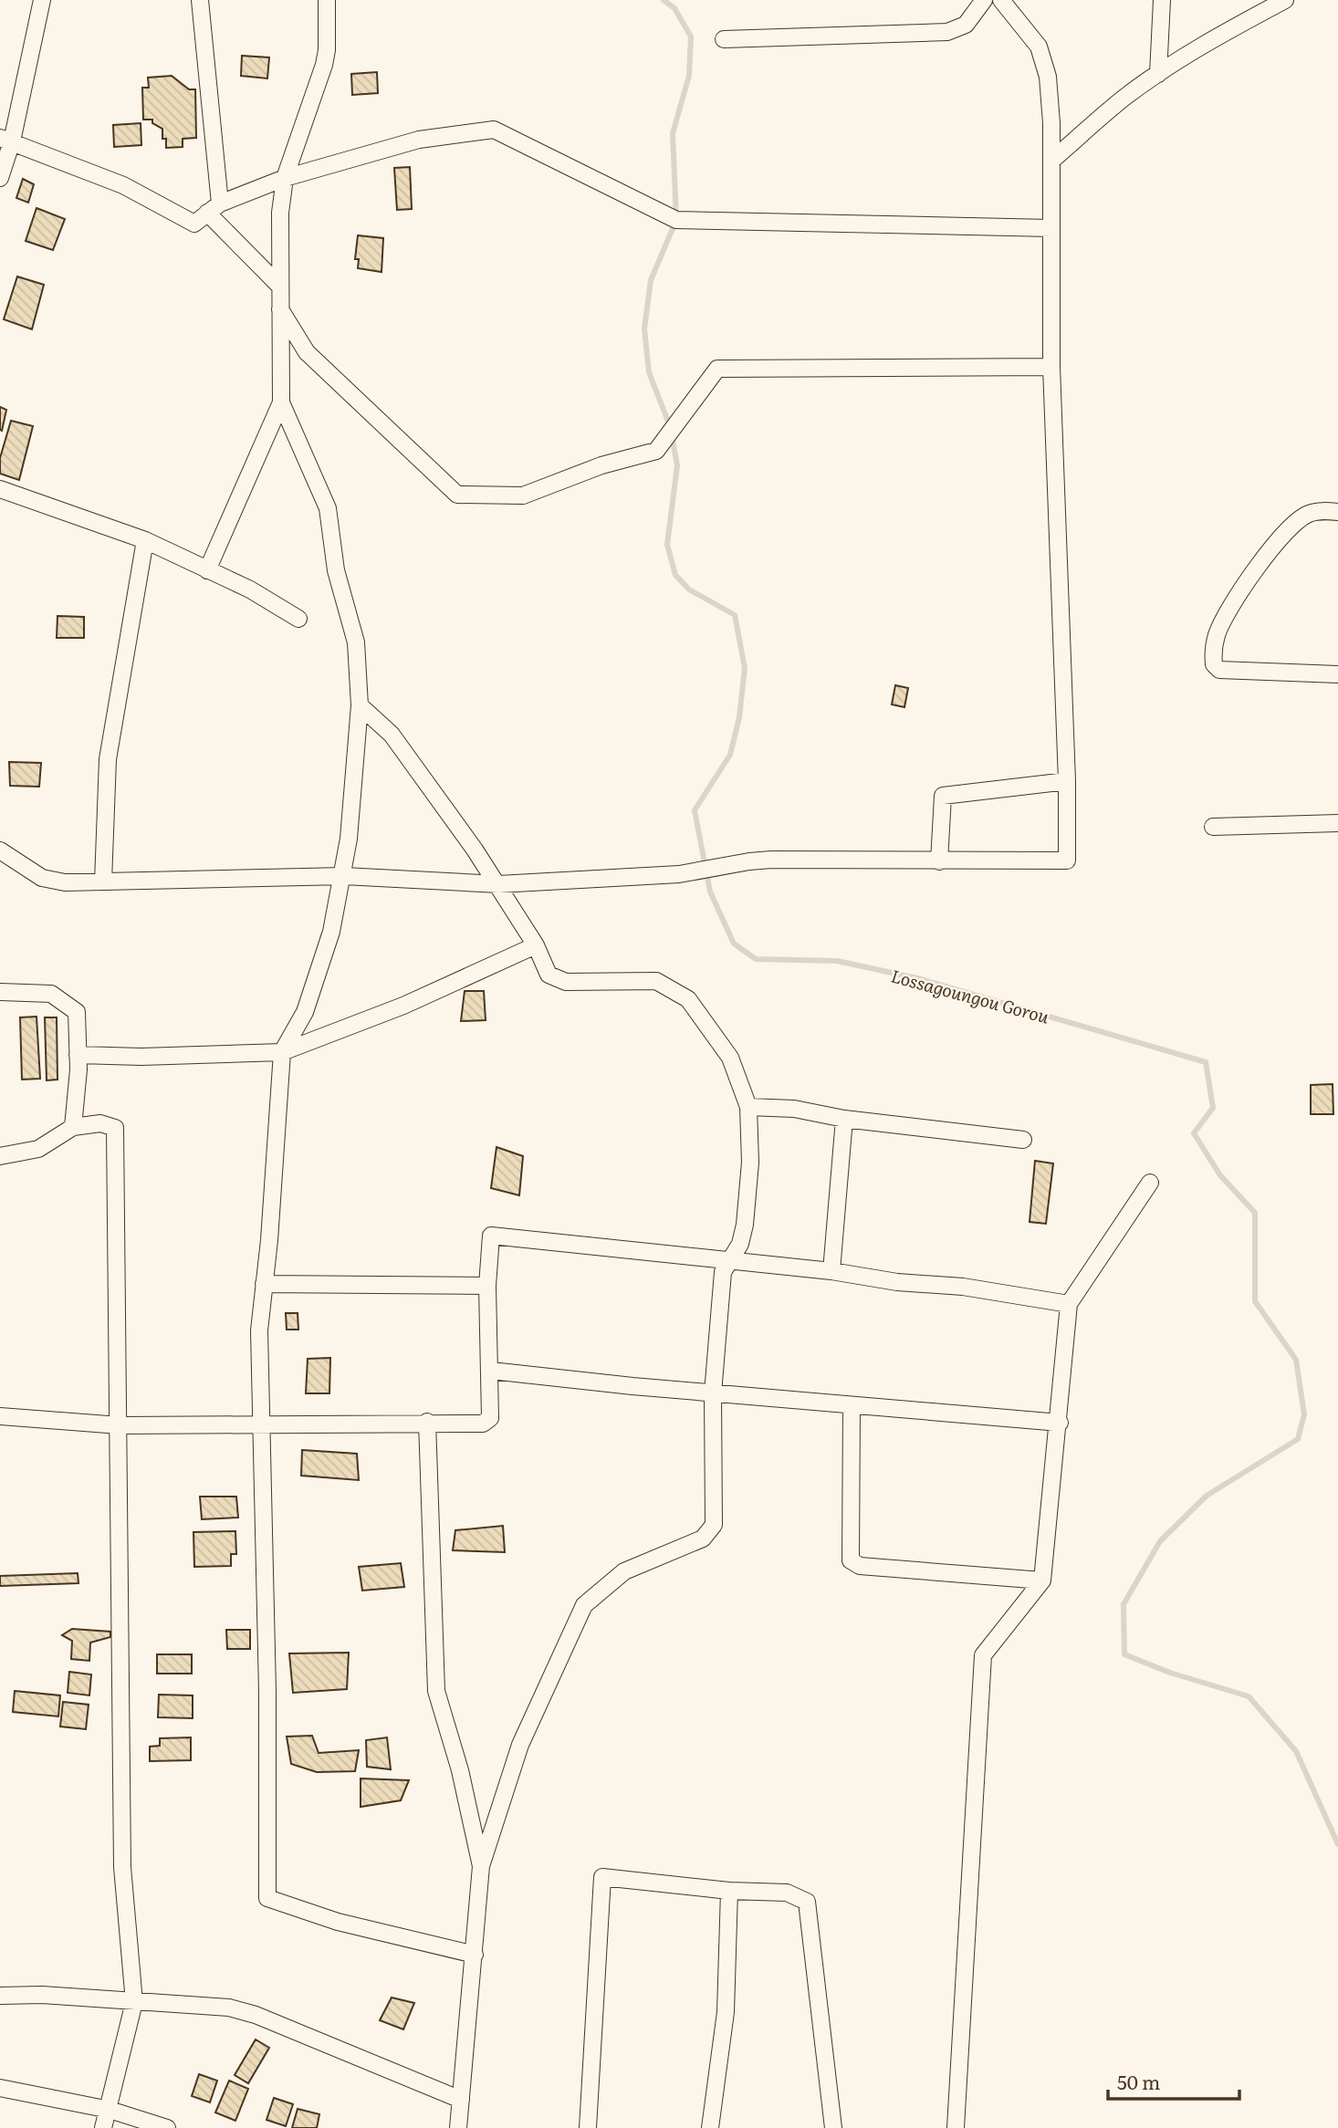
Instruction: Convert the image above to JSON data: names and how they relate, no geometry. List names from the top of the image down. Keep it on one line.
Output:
{"water":["Lossagoungou Gorou"],"scale_bar":"50 m"}
